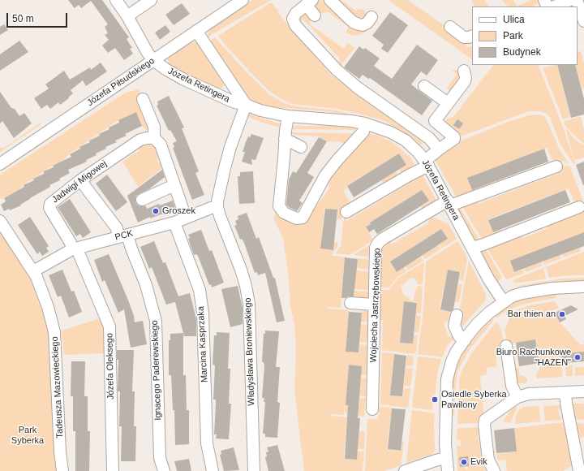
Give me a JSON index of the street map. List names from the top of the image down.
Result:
{
  "streets": {
    "street": [
      "Józefa Piłsudskiego",
      "Józefa Retingera",
      "Jadwigi Migowej",
      "PCK",
      "Wojciecha Jastrzębowskiego",
      "Marcina Kasprzaka",
      "Władysława Broniewskiego",
      "Józefa Oleksego",
      "Ignacego Paderewskiego",
      "Tadeusza Mazowieckiego"
    ]
  },
  "crossings": [
    ["Józefa Piłsudskiego", "Józefa Retingera"],
    ["Józefa Retingera", "Wojciecha Jastrzębowskiego"],
    ["Józefa Retingera", "Władysława Broniewskiego"],
    ["Jadwigi Migowej", "PCK"],
    ["Jadwigi Migowej", "Józefa Oleksego"],
    ["Jadwigi Migowej", "Ignacego Paderewskiego"],
    ["PCK", "Marcina Kasprzaka"],
    ["PCK", "Władysława Broniewskiego"],
    ["PCK", "Józefa Oleksego"],
    ["PCK", "Ignacego Paderewskiego"],
    ["PCK", "Tadeusza Mazowieckiego"]
  ],
  "parks": ["Park Syberka"],
  "places": [
    "Groszek",
    "Bar thien an",
    "Biuro Rachunkowe \"HAZEN\"",
    "Osiedle Syberka Pawilony",
    "Evik"
  ],
  "legend": ["Ulica", "Park", "Budynek"],
  "scale_bar": "50 m"
}
